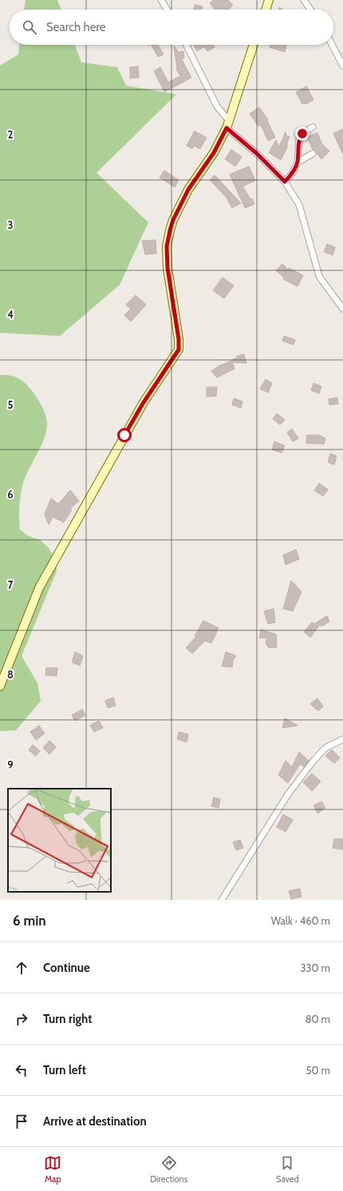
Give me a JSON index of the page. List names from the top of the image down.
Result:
{
  "page": {
    "search": "Search here",
    "heading": ["6 min", "Walk · 460 m"],
    "list": [
      ["Continue", "330 m"],
      ["Turn right", "80 m"],
      ["Turn left", "50 m"],
      "Arrive at destination"
    ],
    "nav": ["Map", "Directions", "Saved"]
  },
  "grid": {
    "rows": [
      "2",
      "3",
      "4",
      "5",
      "6",
      "7",
      "8",
      "9"
    ]
  }
}
